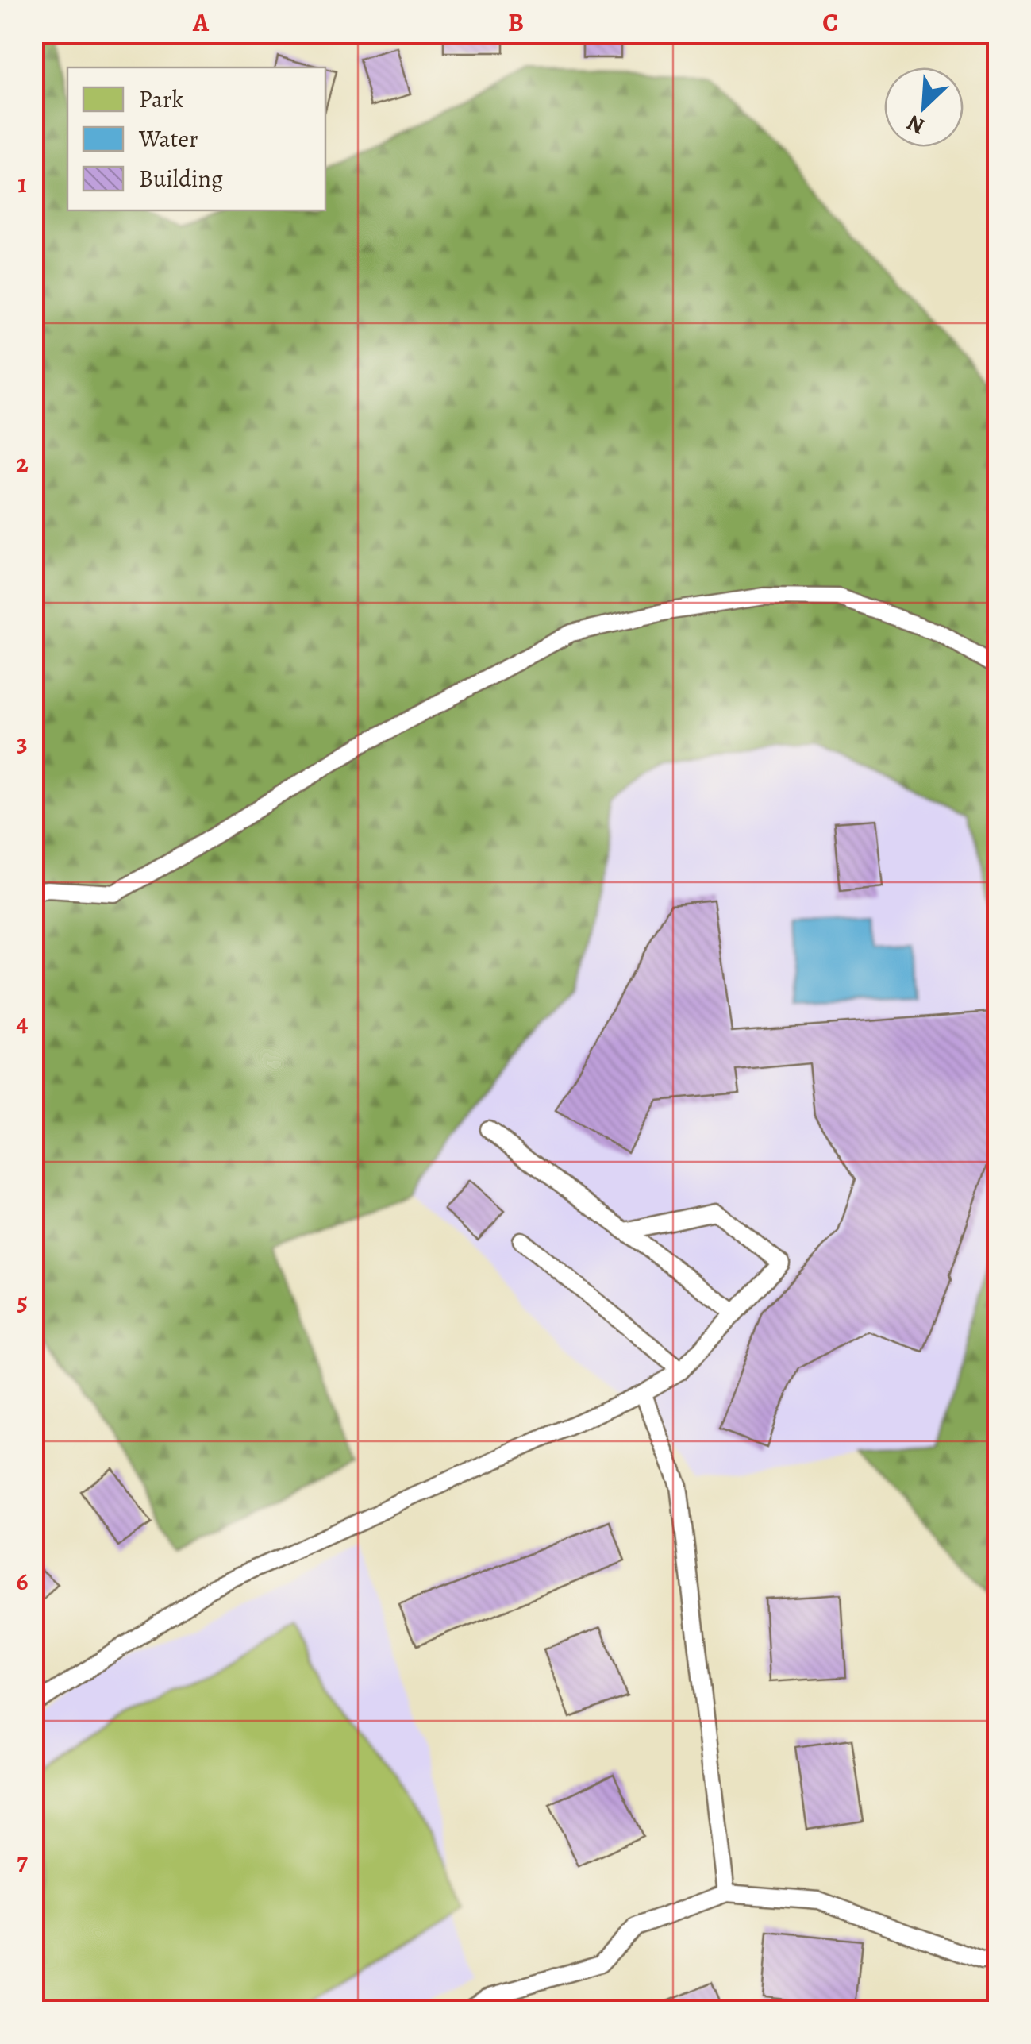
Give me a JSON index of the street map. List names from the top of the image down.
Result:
{
  "legend": ["Park", "Water", "Building"],
  "north": "bottom left",
  "grid": {
    "columns": ["A", "B", "C"],
    "rows": [
      "1",
      "2",
      "3",
      "4",
      "5",
      "6",
      "7"
    ]
  }
}
